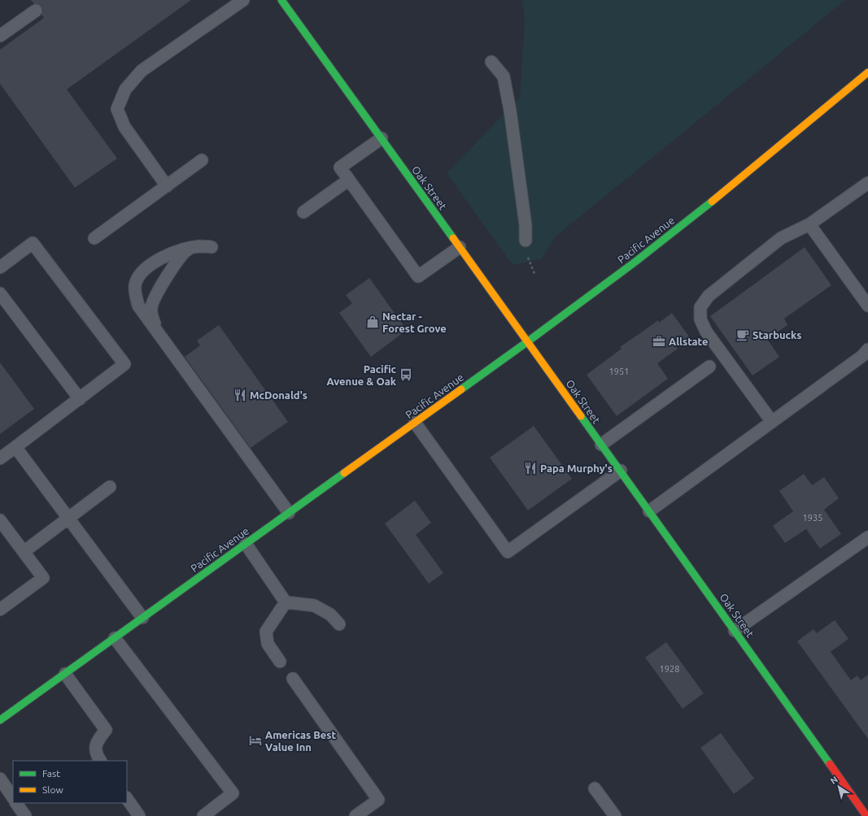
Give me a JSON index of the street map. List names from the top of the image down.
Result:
{
  "streets": {
    "main road": ["Oak Street", "Pacific Avenue"]
  },
  "crossings": [
    ["Oak Street", "Pacific Avenue"]
  ],
  "places": {
    "shop": ["Nectar - Forest Grove"],
    "cafe": ["Starbucks"],
    "office": ["Allstate"],
    "bus stop": ["Pacific Avenue & Oak"],
    "restaurant": ["McDonald's", "Papa Murphy's"],
    "hotel": ["Americas Best Value Inn"]
  },
  "house_numbers": ["1951", "1935", "1928"],
  "legend": ["Fast", "Slow"],
  "north": "top left"
}
